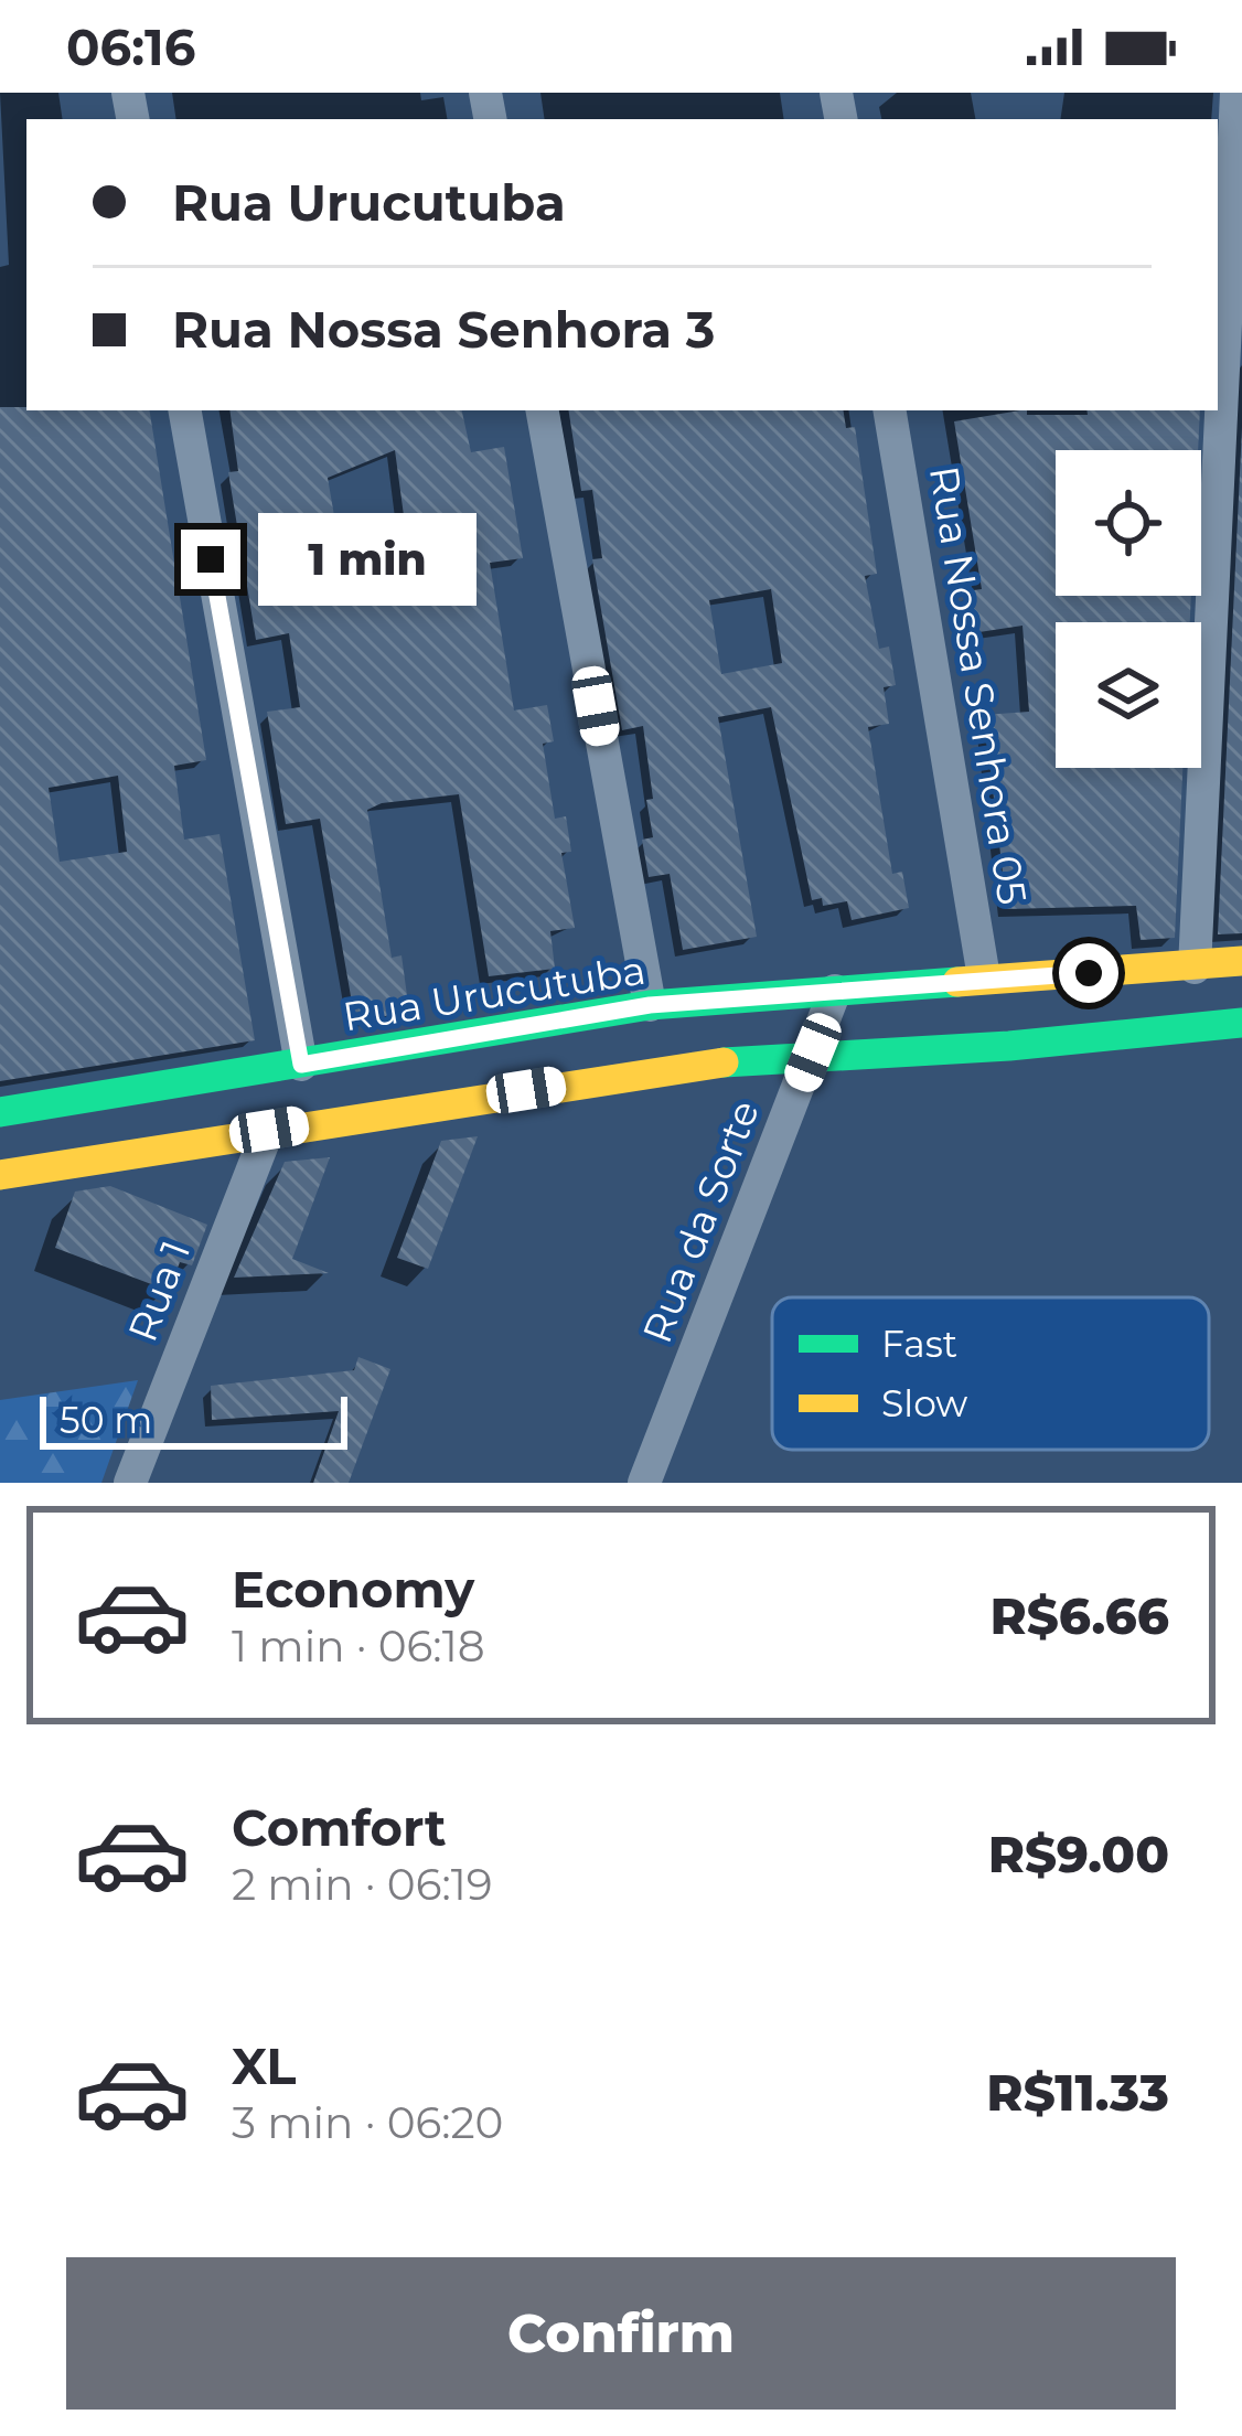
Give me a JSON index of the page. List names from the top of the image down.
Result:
{
  "streets": {
    "street": [
      "Rua Nossa Senhora 05",
      "Rua Urucutuba",
      "Rua da Sorte",
      "Rua 1"
    ]
  },
  "crossings": [
    ["Rua Nossa Senhora 05", "Rua Urucutuba"],
    ["Rua Urucutuba", "Rua da Sorte"]
  ],
  "legend": ["Fast", "Slow"],
  "scale_bar": "50 m",
  "page": {
    "status": "06:16",
    "banner": ["Rua Urucutuba", "Rua Nossa Senhora 3"],
    "bubble": "1 min",
    "scale": "50 m",
    "list": [
      {
        "name": "Economy",
        "note": "1 min · 06:18",
        "value": "R$6.66"
      },
      {
        "name": "Comfort",
        "note": "2 min · 06:19",
        "value": "R$9.00"
      },
      {
        "name": "XL",
        "note": "3 min · 06:20",
        "value": "R$11.33"
      }
    ],
    "buttons": "Confirm"
  }
}
